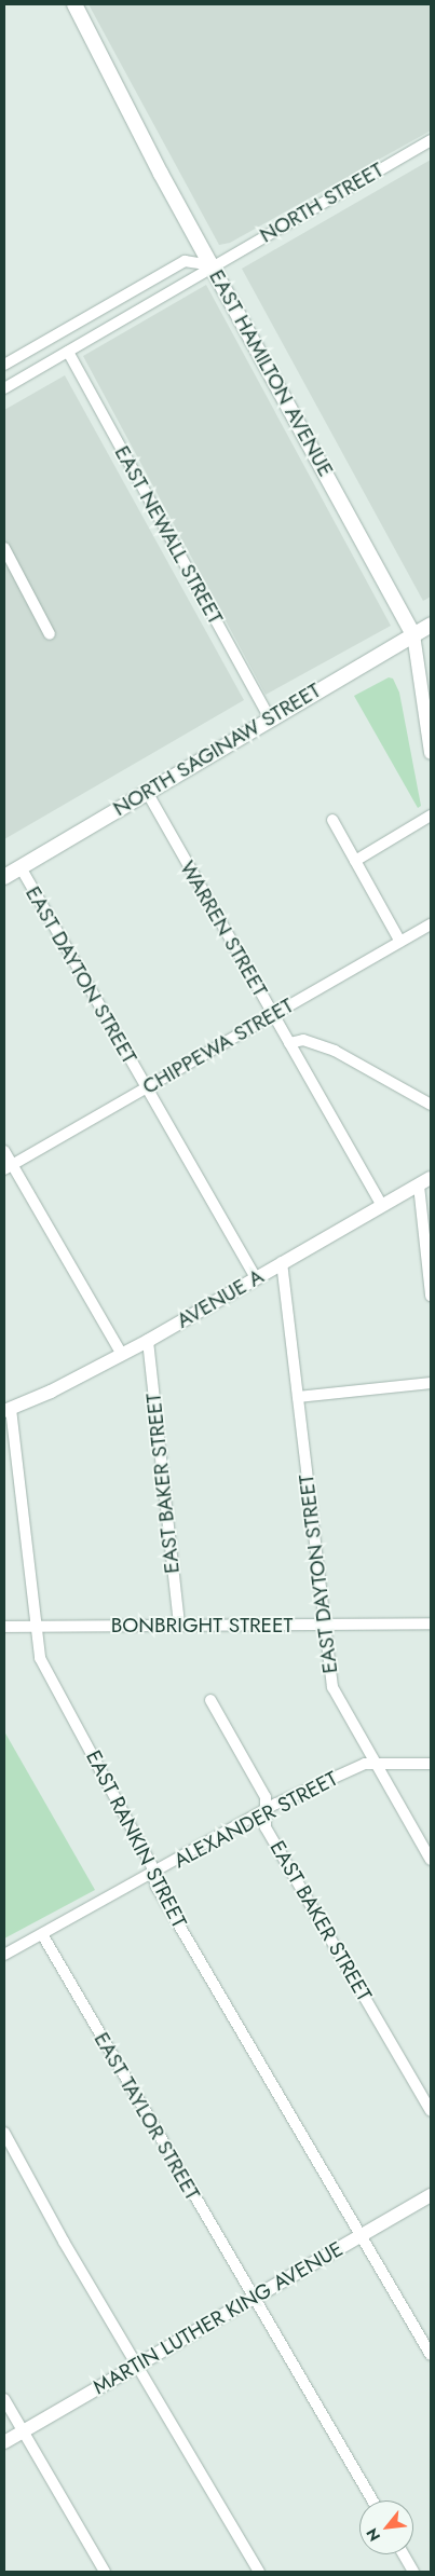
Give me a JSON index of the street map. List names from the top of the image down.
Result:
{
  "streets": {
    "main road": ["EAST HAMILTON AVENUE", "NORTH SAGINAW STREET"],
    "street": [
      "NORTH STREET",
      "EAST NEWALL STREET",
      "WARREN STREET",
      "EAST DAYTON STREET",
      "CHIPPEWA STREET",
      "AVENUE A",
      "EAST BAKER STREET",
      "BONBRIGHT STREET",
      "ALEXANDER STREET",
      "EAST RANKIN STREET",
      "EAST TAYLOR STREET",
      "MARTIN LUTHER KING AVENUE"
    ]
  },
  "crossings": [
    ["NORTH STREET", "EAST HAMILTON AVENUE"],
    ["NORTH STREET", "EAST NEWALL STREET"],
    ["EAST HAMILTON AVENUE", "NORTH SAGINAW STREET"],
    ["EAST NEWALL STREET", "NORTH SAGINAW STREET"],
    ["NORTH SAGINAW STREET", "WARREN STREET"],
    ["NORTH SAGINAW STREET", "EAST DAYTON STREET"],
    ["WARREN STREET", "CHIPPEWA STREET"],
    ["WARREN STREET", "AVENUE A"],
    ["EAST DAYTON STREET", "CHIPPEWA STREET"],
    ["EAST DAYTON STREET", "AVENUE A"],
    ["EAST DAYTON STREET", "BONBRIGHT STREET"],
    ["EAST DAYTON STREET", "ALEXANDER STREET"],
    ["AVENUE A", "EAST BAKER STREET"],
    ["AVENUE A", "EAST RANKIN STREET"],
    ["EAST BAKER STREET", "BONBRIGHT STREET"],
    ["EAST BAKER STREET", "ALEXANDER STREET"],
    ["BONBRIGHT STREET", "EAST RANKIN STREET"],
    ["ALEXANDER STREET", "EAST RANKIN STREET"],
    ["ALEXANDER STREET", "EAST TAYLOR STREET"],
    ["EAST RANKIN STREET", "MARTIN LUTHER KING AVENUE"],
    ["EAST TAYLOR STREET", "MARTIN LUTHER KING AVENUE"]
  ],
  "north": "bottom left"
}
